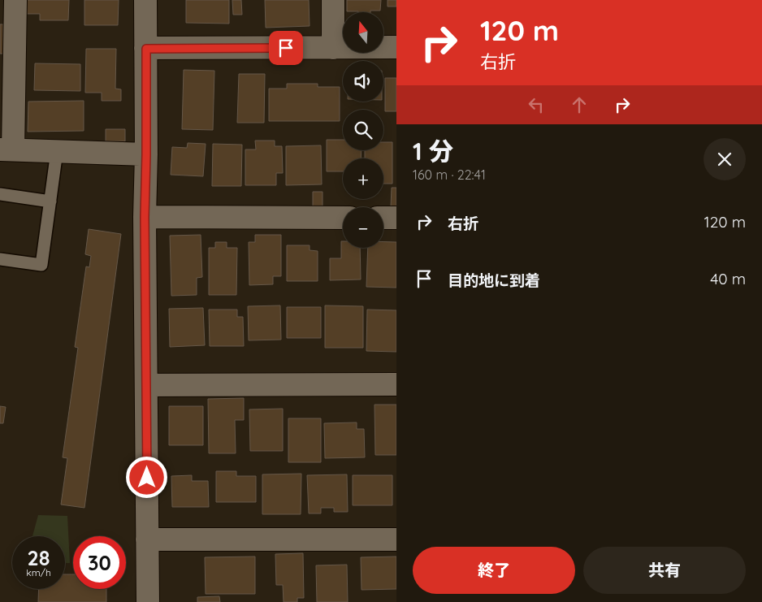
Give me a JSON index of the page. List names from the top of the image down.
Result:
{
  "north": "top",
  "page": {
    "turn": ["120 m", "右折"],
    "map_buttons": ["+", "−"],
    "heading": ["1 分", "160 m · 22:41"],
    "list": [
      {
        "name": "右折",
        "value": "120 m"
      },
      {
        "name": "目的地に到着",
        "value": "40 m"
      }
    ],
    "speed": "28 km/h",
    "limit": "30",
    "buttons": ["終了", "共有"]
  }
}
